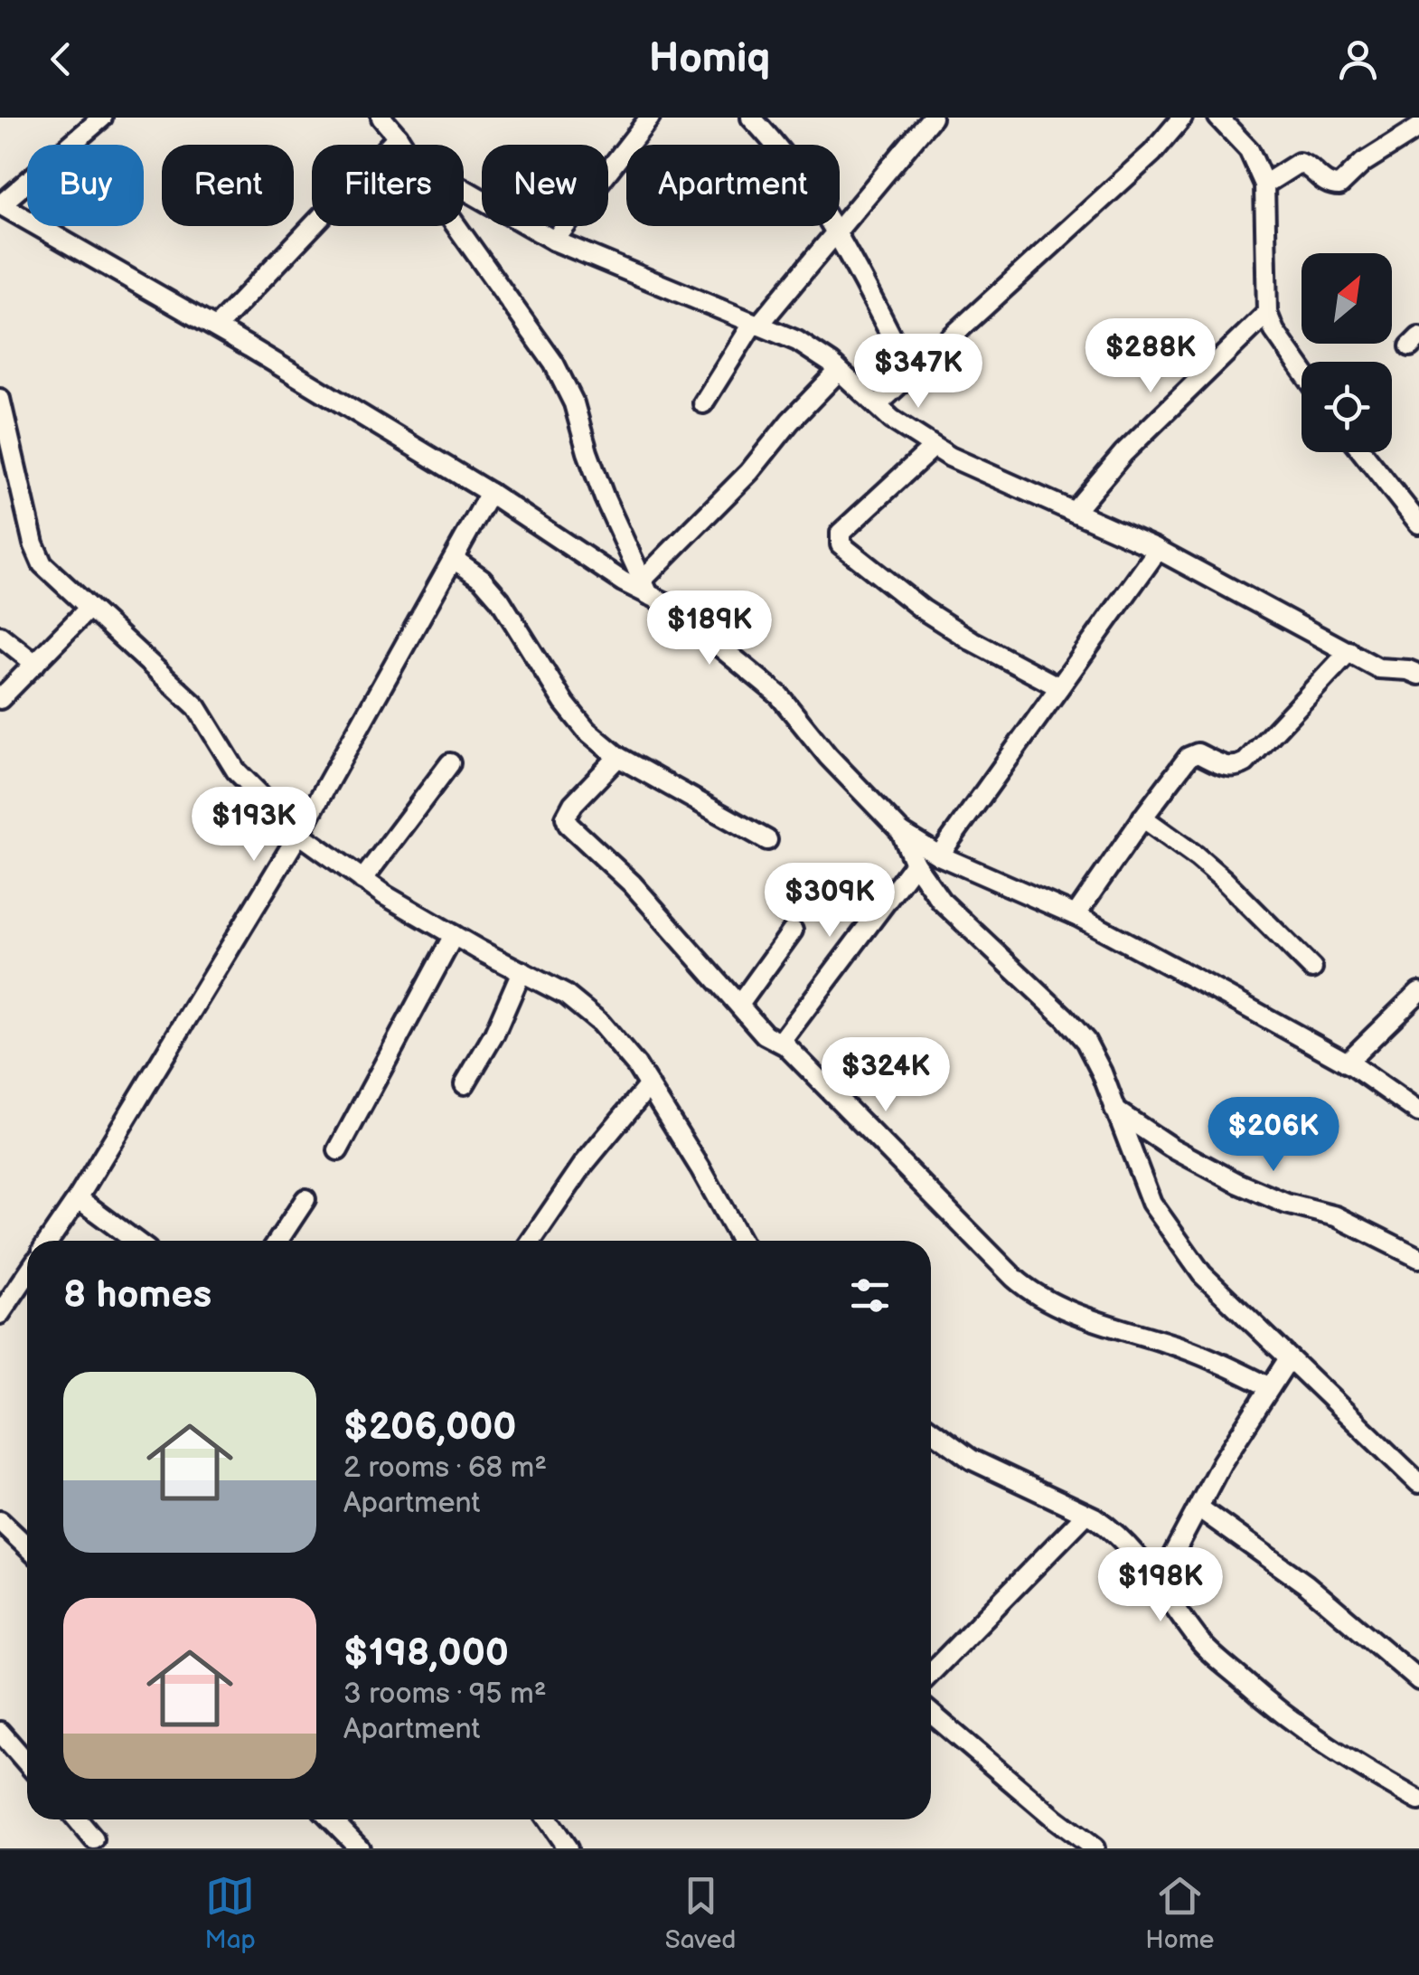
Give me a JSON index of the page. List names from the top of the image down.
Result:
{
  "north": "top right",
  "page": {
    "header": "Homiq",
    "chip": [
      "Buy",
      "Rent",
      "Filters",
      "New",
      "Apartment"
    ],
    "price": [
      "$288K",
      "$347K",
      "$189K",
      "$193K",
      "$309K",
      "$324K",
      "$206K",
      "$198K"
    ],
    "heading": "8 homes",
    "list": [
      {
        "name": "$206,000",
        "note": "2 rooms · 68 m² · Apartment"
      },
      {
        "name": "$198,000",
        "note": "3 rooms · 95 m² · Apartment"
      }
    ],
    "tabs": ["Map", "Saved", "Home"]
  }
}
